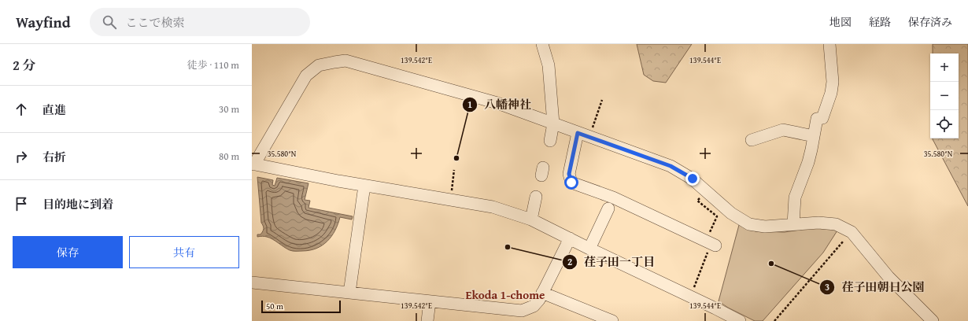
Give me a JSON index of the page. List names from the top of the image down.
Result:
{
  "districts": ["Ekoda 1-chome"],
  "places": ["八幡神社", "荏子田一丁目", "荏子田朝日公園"],
  "scale_bar": "50 m",
  "page": {
    "header": "Wayfind",
    "search": "ここで検索",
    "nav": ["地図", "経路", "保存済み"],
    "heading": ["2 分", "徒歩 · 110 m"],
    "map_buttons": ["+", "−"],
    "list": [
      ["直進", "30 m"],
      ["右折", "80 m"],
      "目的地に到着"
    ],
    "buttons": ["保存", "共有"],
    "scale": "50 m"
  },
  "coordinates": ["139.542°E", "139.544°E", "35.580°N"]
}
